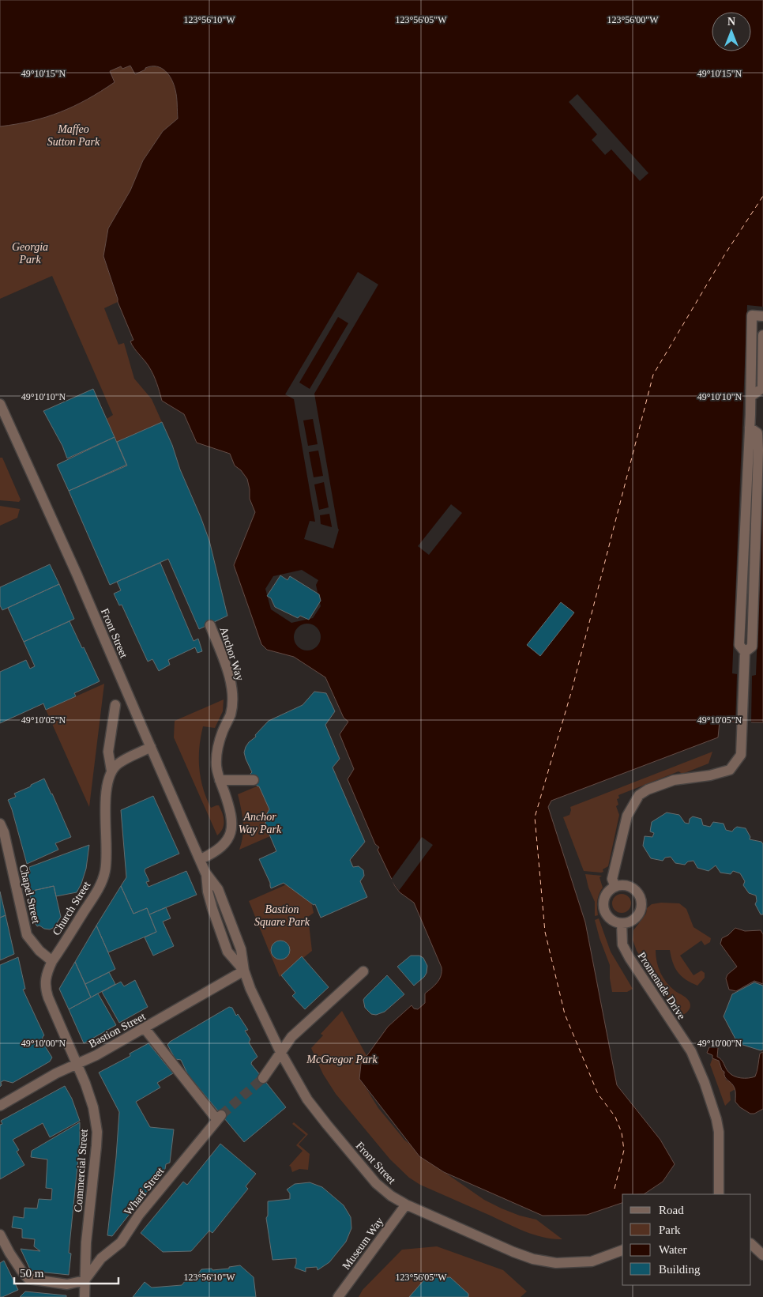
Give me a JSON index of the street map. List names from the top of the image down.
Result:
{
  "streets": {
    "street": [
      "Front Street",
      "Anchor Way",
      "Chapel Street",
      "Church Street",
      "Promenade Drive",
      "Bastion Street",
      "Commercial Street",
      "Wharf Street",
      "Museum Way"
    ]
  },
  "crossings": [
    ["Front Street", "Anchor Way"],
    ["Front Street", "Bastion Street"],
    ["Front Street", "Museum Way"],
    ["Chapel Street", "Church Street"],
    ["Church Street", "Commercial Street"],
    ["Bastion Street", "Commercial Street"],
    ["Bastion Street", "Wharf Street"],
    ["Commercial Street", "Wharf Street"]
  ],
  "parks": [
    "Maffeo Sutton Park",
    "Georgia Park",
    "Anchor Way Park",
    "Bastion Square Park",
    "McGregor Park"
  ],
  "legend": [
    "Road",
    "Park",
    "Water",
    "Building"
  ],
  "scale_bar": "50 m",
  "north": "top",
  "coordinates": [
    "123°56'10\"W",
    "123°56'05\"W",
    "123°56'00\"W",
    "49°10'15\"N",
    "49°10'10\"N",
    "49°10'05\"N",
    "49°10'00\"N"
  ]
}
